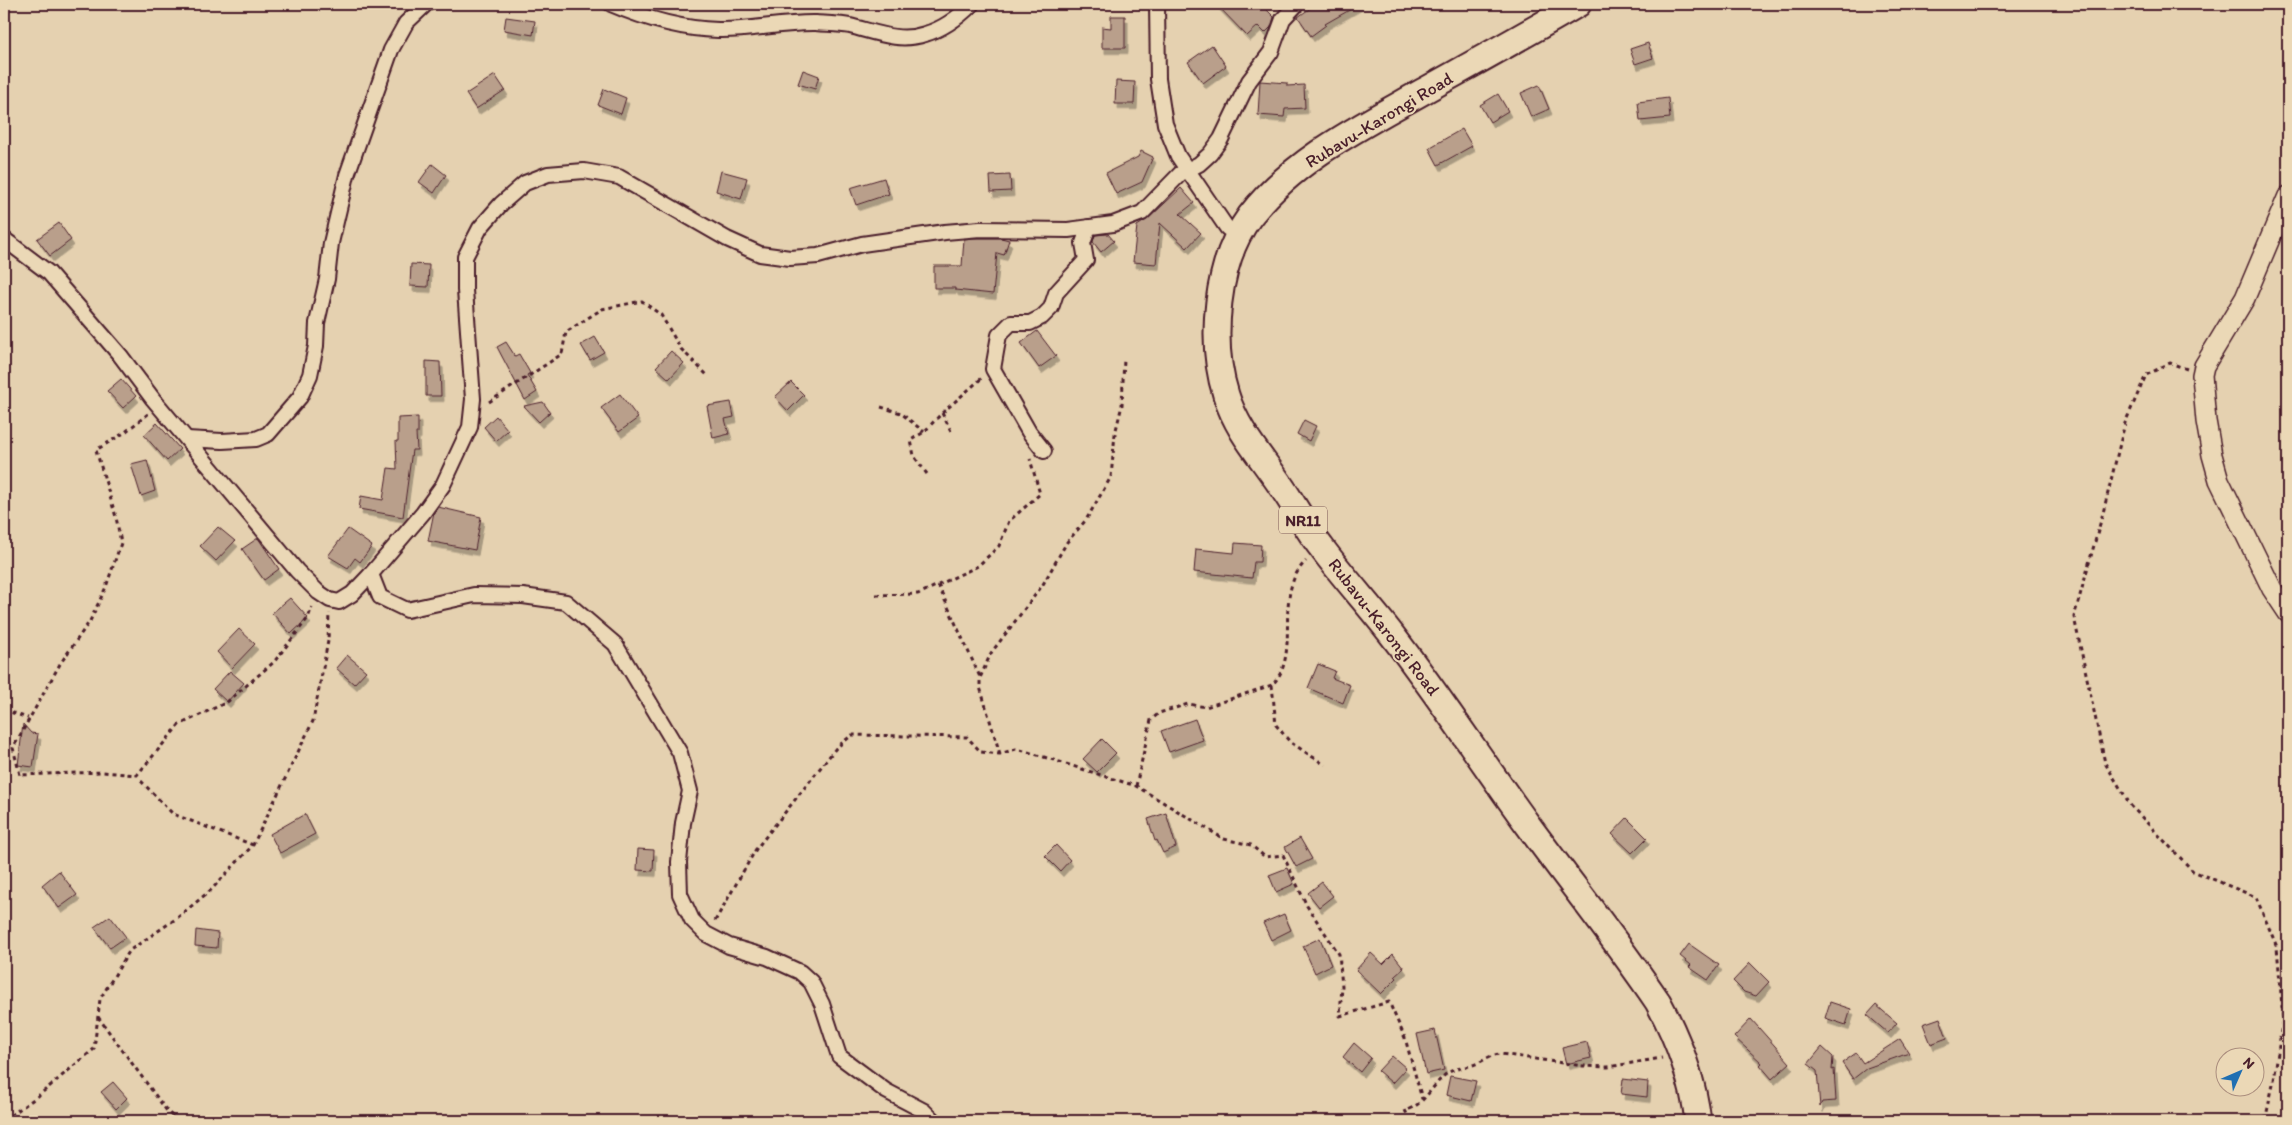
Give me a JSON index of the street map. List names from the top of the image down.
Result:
{
  "streets": {
    "highway": ["Rubavu-Karongi Road", "NR11"]
  },
  "north": "top right"
}
